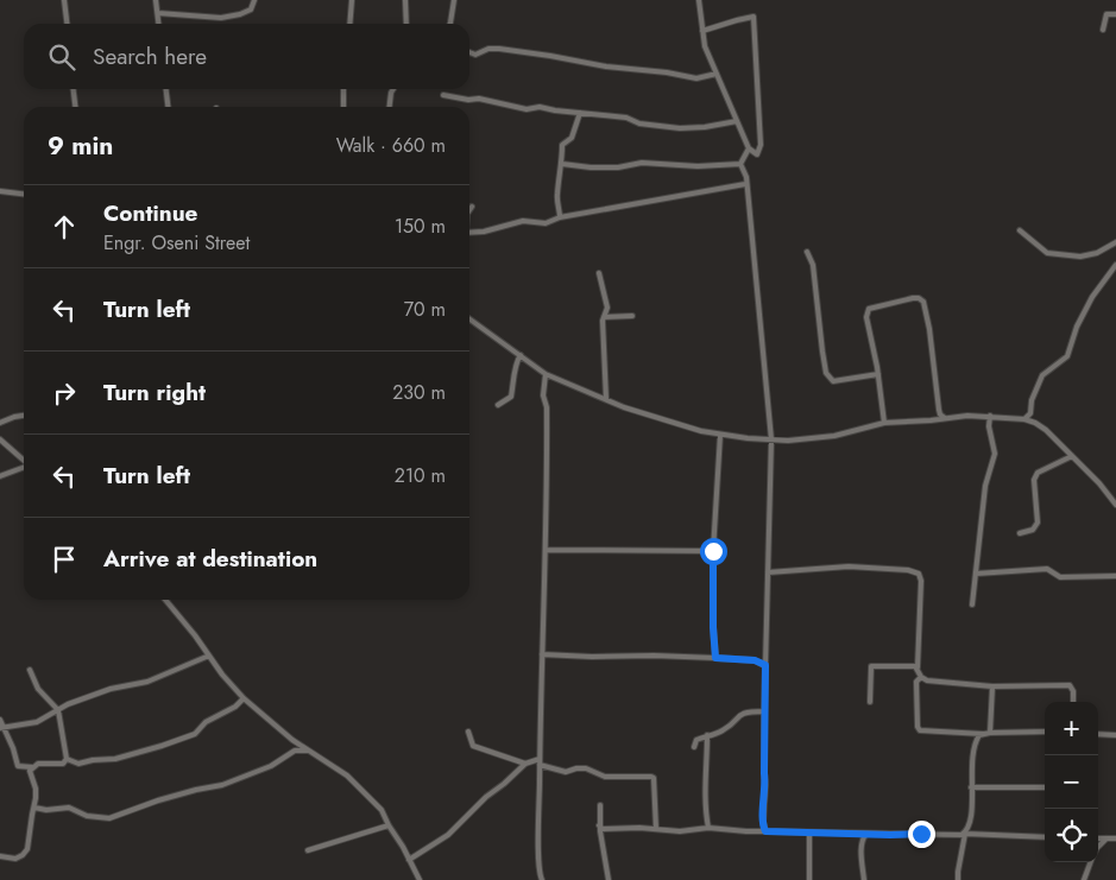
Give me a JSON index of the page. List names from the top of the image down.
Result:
{
  "page": {
    "search": "Search here",
    "heading": ["9 min", "Walk · 660 m"],
    "list": [
      ["Continue", "Engr. Oseni Street", "150 m"],
      ["Turn left", "70 m"],
      ["Turn right", "230 m"],
      ["Turn left", "210 m"],
      "Arrive at destination"
    ],
    "map_buttons": ["+", "−"]
  }
}
